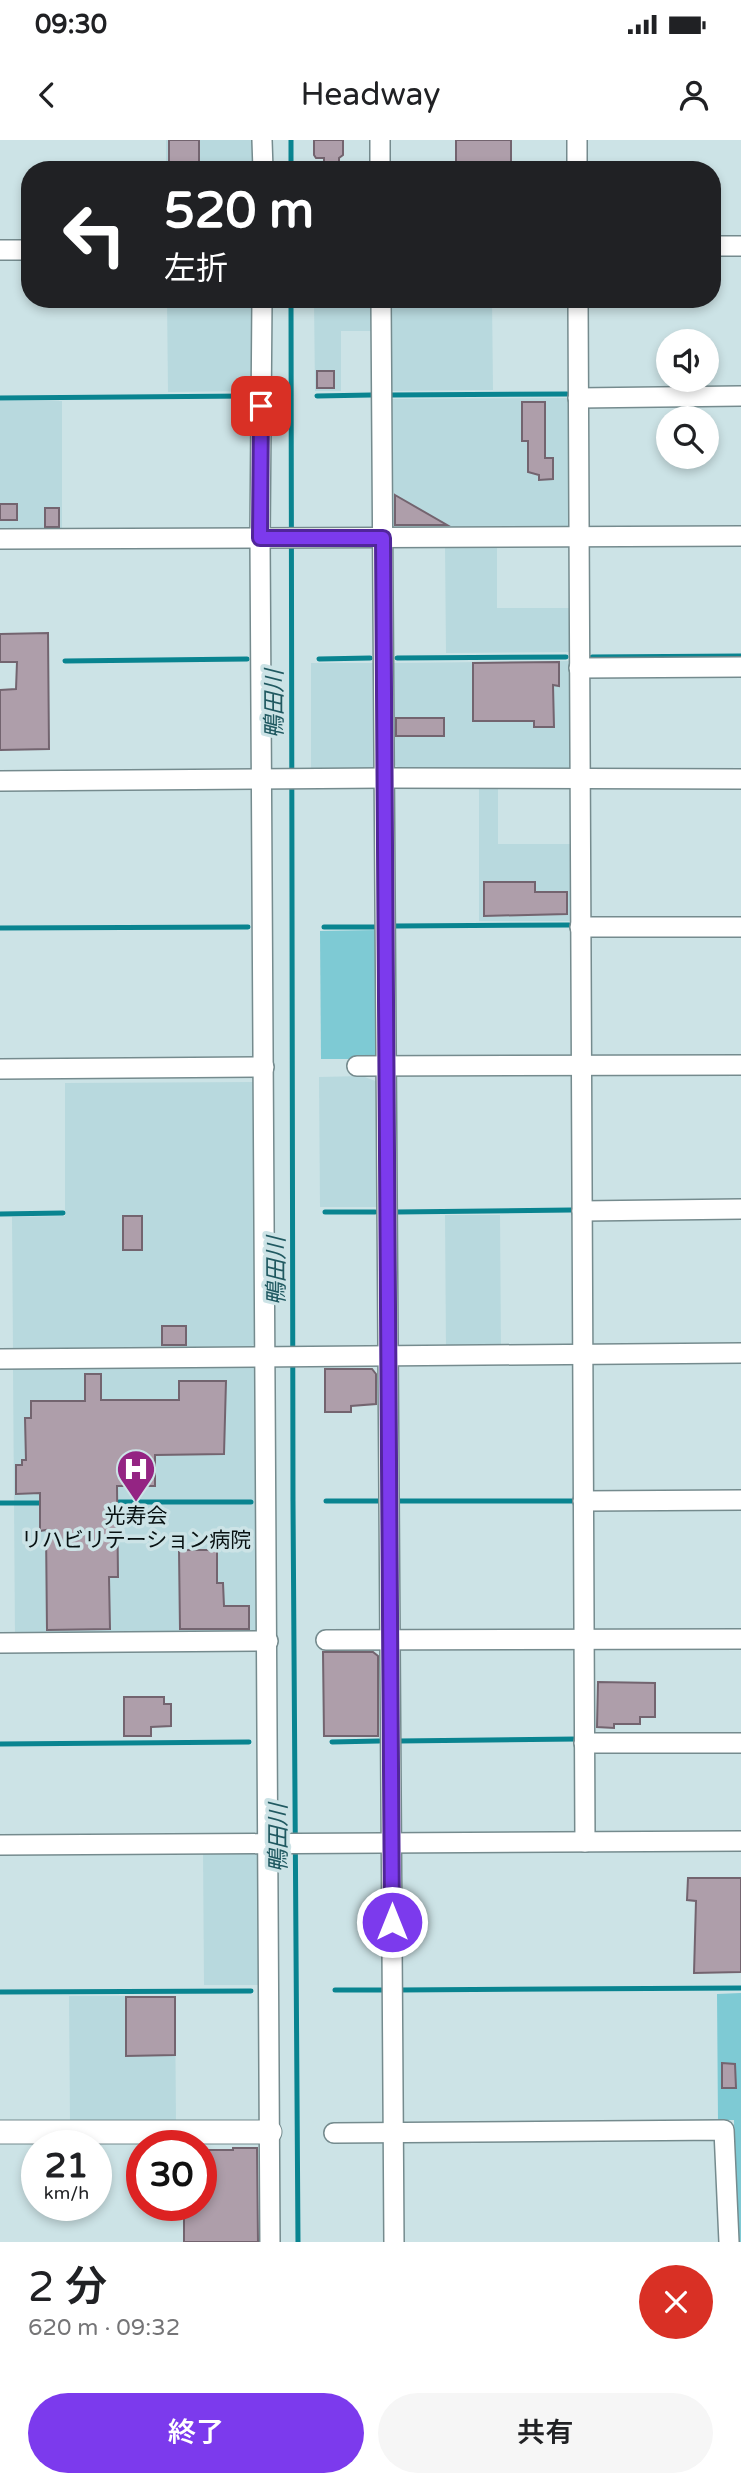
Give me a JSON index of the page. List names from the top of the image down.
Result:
{
  "water": ["鴨田川"],
  "places": {
    "hospital": ["光寿会 リハビリテーション病院"]
  },
  "page": {
    "status": "09:30",
    "header": "Headway",
    "turn": ["520 m", "左折"],
    "speed": "21 km/h",
    "limit": "30",
    "heading": ["2 分", "620 m · 09:32"],
    "buttons": ["終了", "共有"]
  }
}
